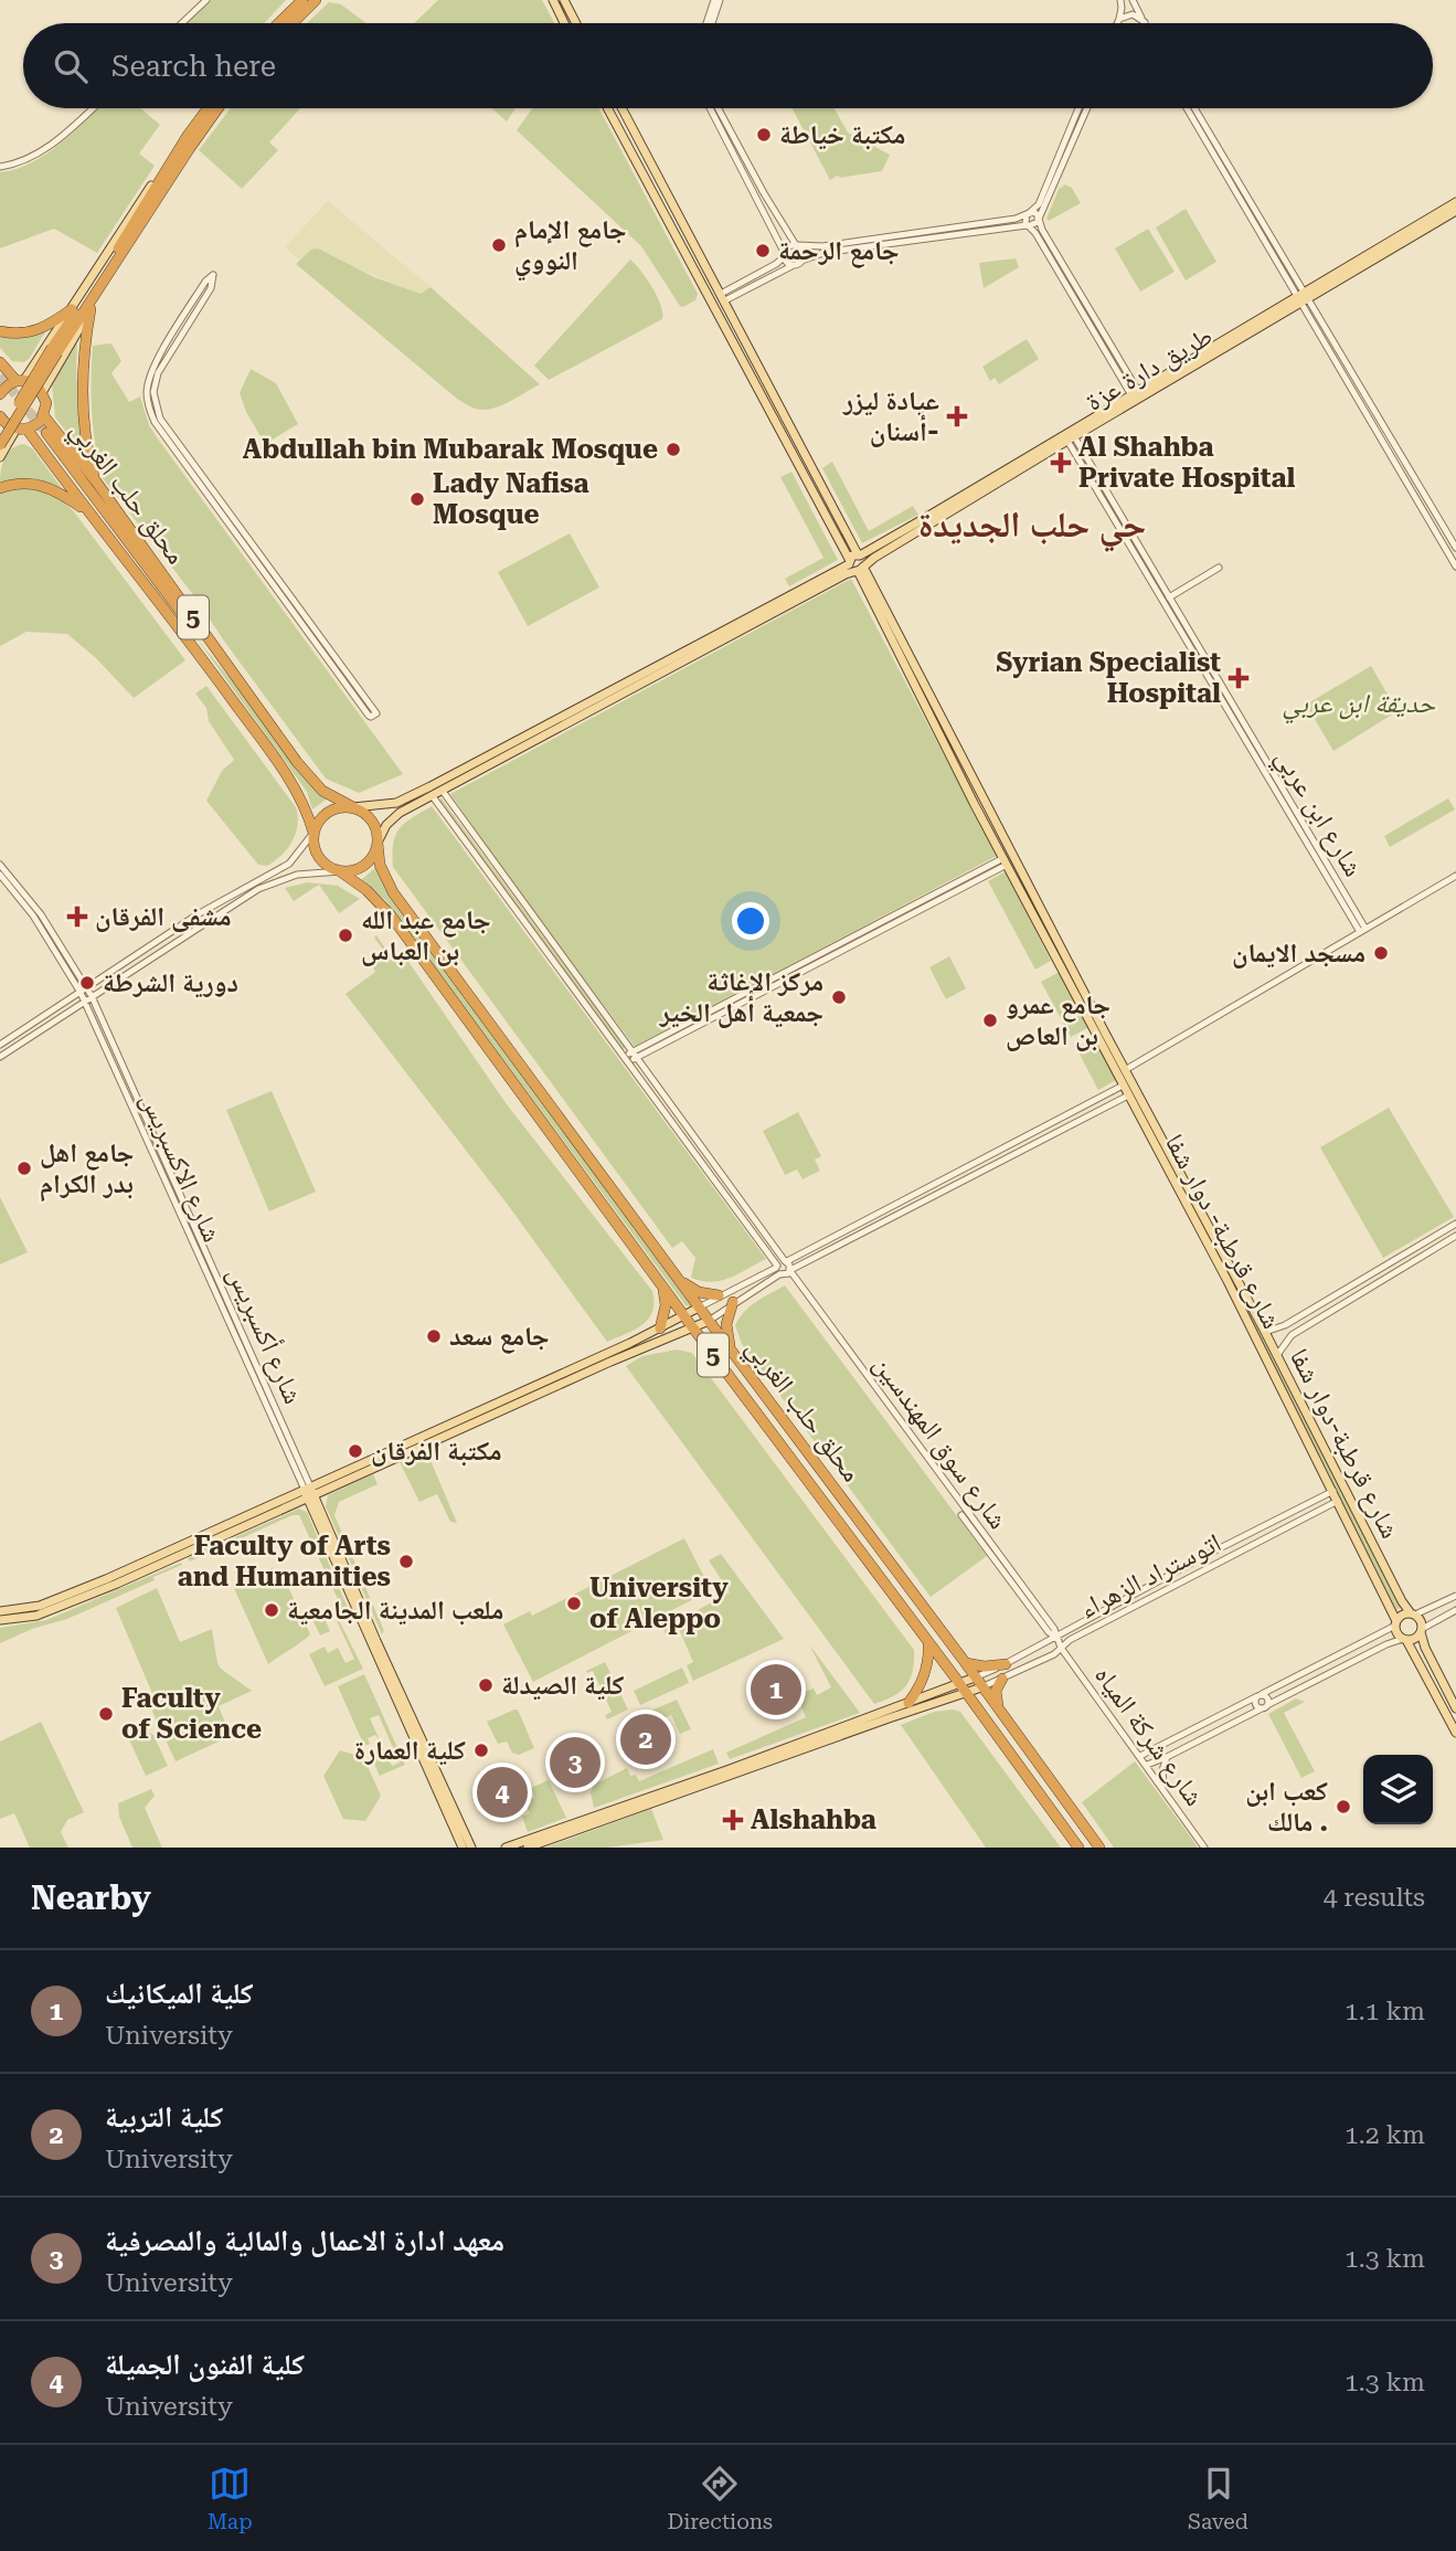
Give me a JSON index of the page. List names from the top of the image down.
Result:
{
  "streets": {
    "highway": ["محلق حلب الغربي", "5"],
    "main road": ["طريق دارة عزة", "شارع قرطبة- دوار شفا", "شارع قرطبة-دوار شفا"],
    "street": [
      "شارع ابن عربي",
      "شارع الاكسبريس",
      "شارع أكسبريس",
      "شارع سوق المهندسين",
      "اتوستراد الزهراء",
      "شارع شركة المياه"
    ]
  },
  "crossings": [
    ["طريق دارة عزة", "شارع ابن عربي"],
    ["محلق حلب الغربي", "اتوستراد الزهراء"],
    ["شارع الاكسبريس", "شارع أكسبريس"],
    ["شارع قرطبة- دوار شفا", "شارع قرطبة-دوار شفا"],
    ["شارع قرطبة- دوار شفا", "اتوستراد الزهراء"],
    ["شارع سوق المهندسين", "اتوستراد الزهراء"],
    ["شارع سوق المهندسين", "شارع شركة المياه"],
    ["اتوستراد الزهراء", "شارع شركة المياه"]
  ],
  "districts": ["حي حلب الجديدة"],
  "parks": ["حديقة ابن عربي"],
  "places": {
    "other": [
      "مكتبة خياطة",
      "جامع الإمام النووي",
      "جامع الرحمة",
      "Abdullah bin Mubarak Mosque",
      "Lady Nafisa Mosque",
      "جامع عبد الله بن العباس",
      "مسجد الايمان",
      "دورية الشرطة",
      "مركز الإغاثة جمعية أهل الخير",
      "جامع عمرو بن العاص",
      "جامع اهل بدر الكرام",
      "جامع سعد",
      "مكتبة الفرقان",
      "Faculty of Arts and Humanities",
      "University of Aleppo",
      "ملعب المدينة الجامعية",
      "كلية الصيدلة",
      "Faculty of Science",
      "كلية العمارة",
      "كعب ابن مالك ."
    ],
    "health": [
      "عيادة ليزر أسنان-",
      "Al Shahba Private Hospital",
      "Syrian Specialist Hospital",
      "مشفى الفرقان",
      "Alshahba"
    ]
  },
  "page": {
    "search": "Search here",
    "pins": [
      "1",
      "2",
      "3",
      "4"
    ],
    "heading": ["Nearby", "4 results"],
    "list": [
      {
        "mark": "1",
        "name": "كلية الميكانيك",
        "note": "University",
        "value": "1.1 km"
      },
      {
        "mark": "2",
        "name": "كلية التربية",
        "note": "University",
        "value": "1.2 km"
      },
      {
        "mark": "3",
        "name": "معهد ادارة الاعمال والمالية والمصرفية",
        "note": "University",
        "value": "1.3 km"
      },
      {
        "mark": "4",
        "name": "كلية الفنون الجميلة",
        "note": "University",
        "value": "1.3 km"
      }
    ],
    "nav": ["Map", "Directions", "Saved"]
  }
}
